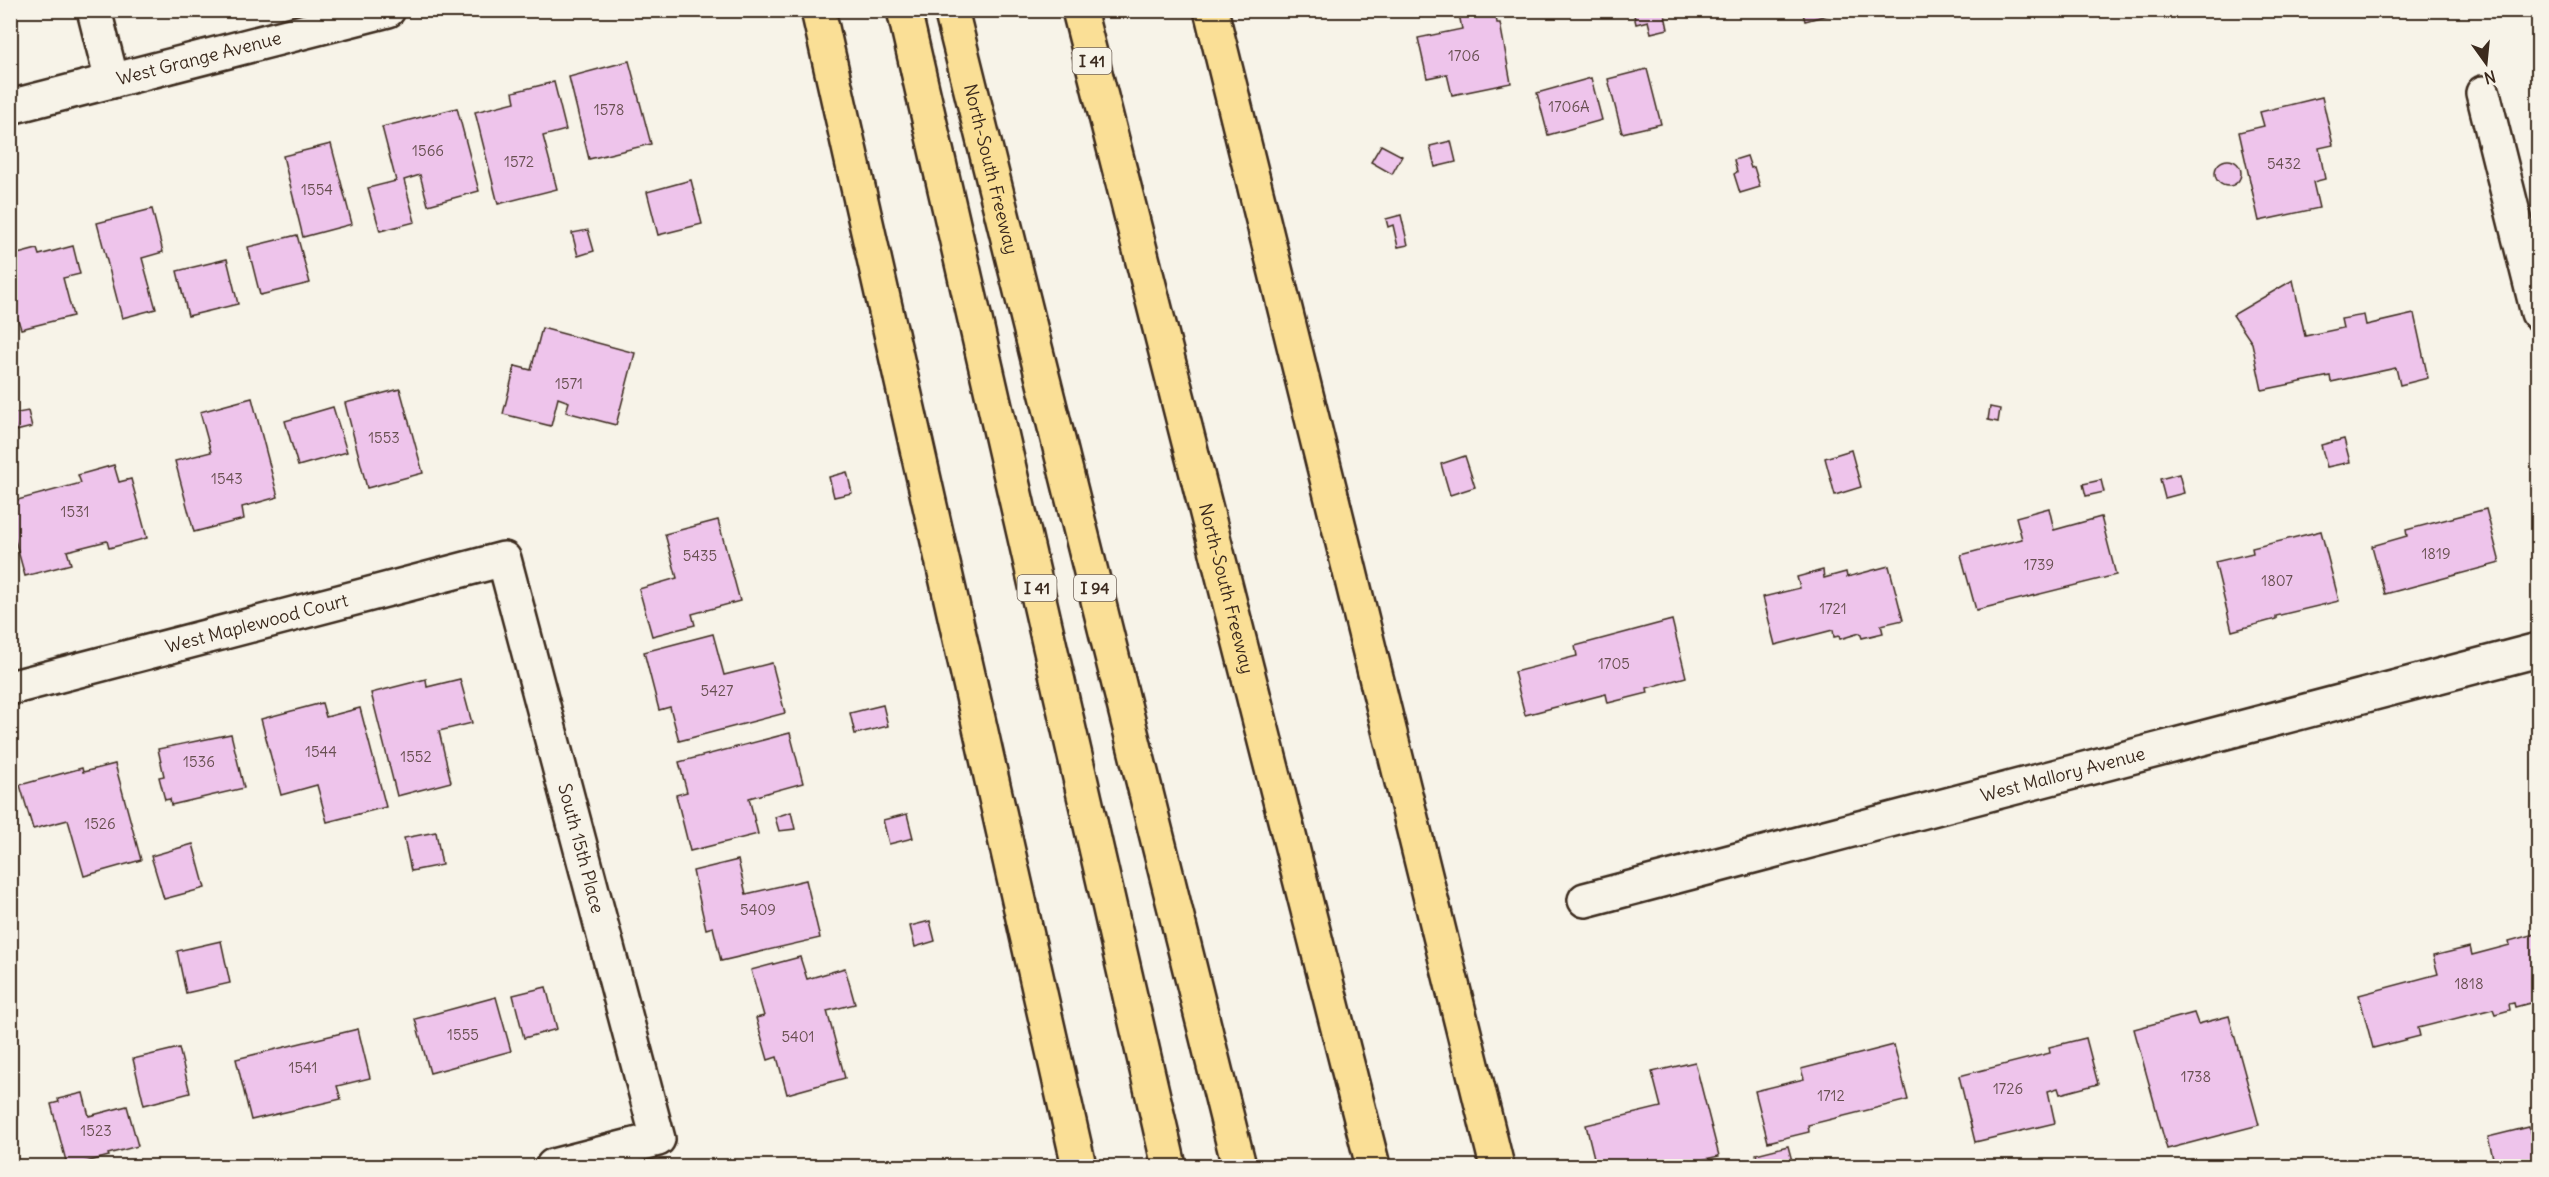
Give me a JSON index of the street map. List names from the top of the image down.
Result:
{
  "streets": {
    "highway": ["I 41", "North-South Freeway", "I 94"],
    "street": [
      "West Grange Avenue",
      "West Maplewood Court",
      "West Mallory Avenue",
      "South 15th Place"
    ]
  },
  "crossings": [
    ["West Maplewood Court", "South 15th Place"]
  ],
  "house_numbers": [
    "1706",
    "1706A",
    "1578",
    "1566",
    "1572",
    "5432",
    "1554",
    "1571",
    "1553",
    "1543",
    "1531",
    "1819",
    "5435",
    "1739",
    "1807",
    "1721",
    "1705",
    "5427",
    "1544",
    "1552",
    "1536",
    "1526",
    "5409",
    "1818",
    "1555",
    "5401",
    "1541",
    "1738",
    "1726",
    "1712",
    "1523"
  ],
  "north": "bottom"
}
